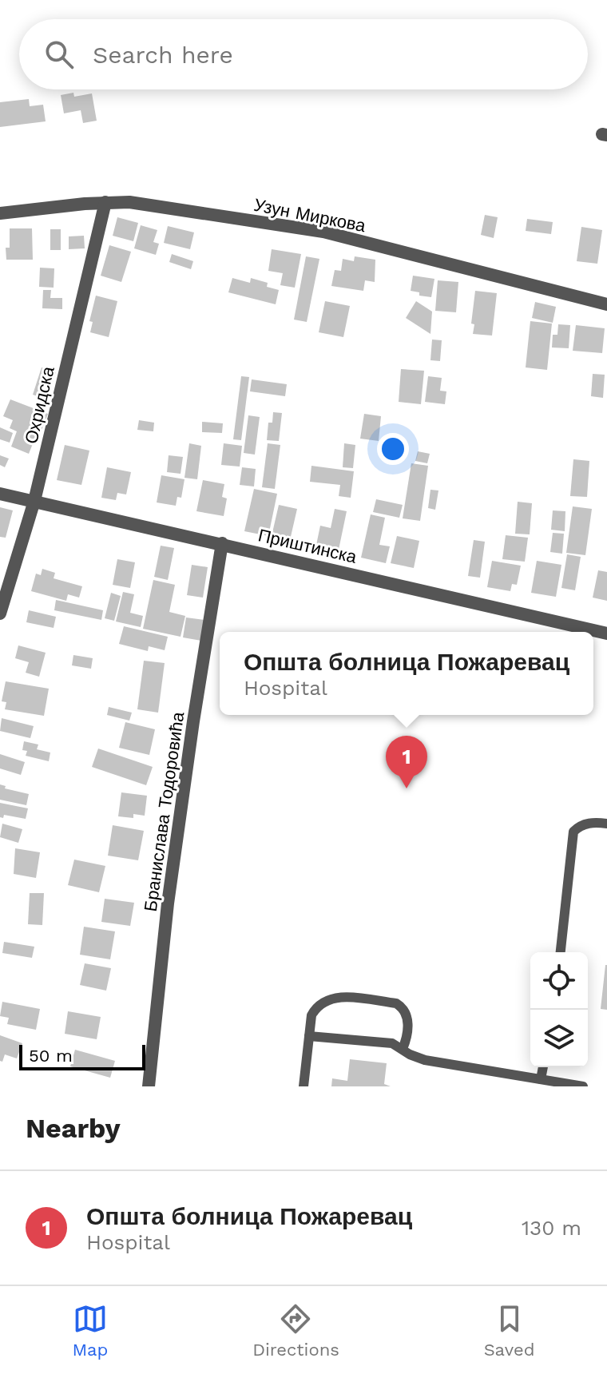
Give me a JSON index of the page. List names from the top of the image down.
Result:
{
  "streets": {
    "street": [
      "Узун Миркова",
      "Охридска",
      "Приштинска",
      "Бранислава Тодоровића"
    ]
  },
  "crossings": [
    ["Узун Миркова", "Охридска"],
    ["Охридска", "Приштинска"],
    ["Приштинска", "Бранислава Тодоровића"]
  ],
  "scale_bar": "50 m",
  "page": {
    "search": "Search here",
    "popup": ["Општа болница Пожаревац", "Hospital"],
    "pins": "1",
    "scale": "50 m",
    "heading": "Nearby",
    "list": [
      {
        "mark": "1",
        "name": "Општа болница Пожаревац",
        "note": "Hospital",
        "value": "130 m"
      }
    ],
    "nav": ["Map", "Directions", "Saved"]
  }
}
